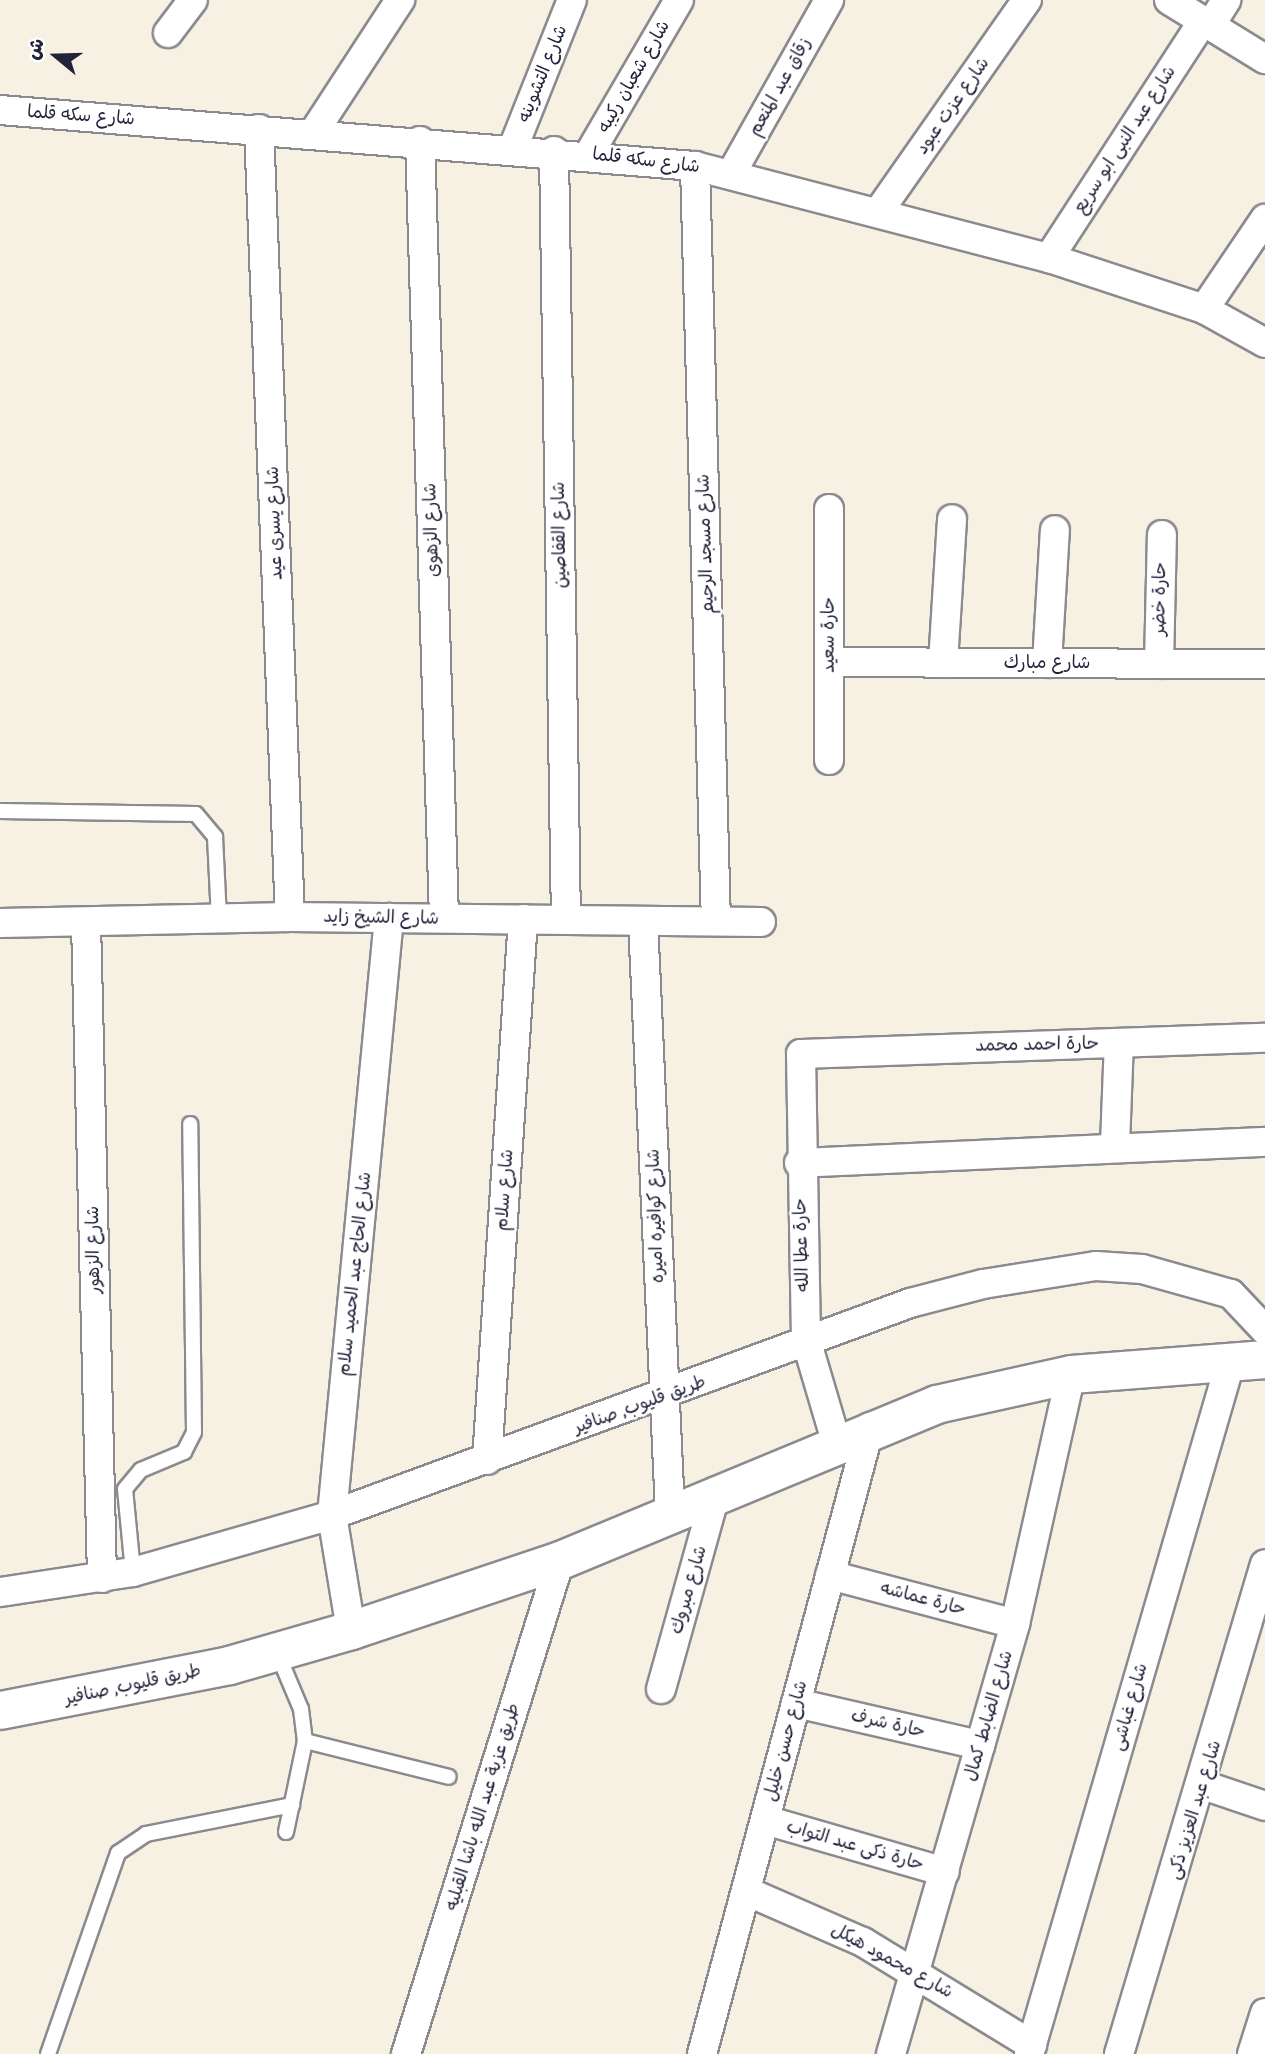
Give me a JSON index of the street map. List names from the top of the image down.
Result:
{
  "streets": {
    "street": [
      "شارع التشوينه",
      "شارع شعبان ركيبه",
      "زقاق عبد المنعم",
      "شارع عزت عبود",
      "شارع سكه قلما",
      "شارع عبد النبى ابو سريع",
      "شارع يسرى عيد",
      "شارع الزهوى",
      "شارع القفاصين",
      "شارع مسجد الرحيم",
      "حارة خضر",
      "حارة سعيد",
      "شارع مبارك",
      "شارع الشيخ زايد",
      "حارة احمد محمد",
      "شارع سلام",
      "شارع كوافيره اميره",
      "حارة عطا الله",
      "شارع الزهور",
      "شارع الحاج عبد الحميد سلام",
      "طريق قليوب, صنافير",
      "شارع مبروك",
      "حارة عماشه",
      "شارع غباشى",
      "شارع الضابط كمال",
      "حارة شرف",
      "شارع حسن خليل",
      "طريق عزبة عبد الله باشا القبليه",
      "شارع عبد العزيز ذكى",
      "حارة ذكى عبد التواب",
      "شارع محمود هيكل"
    ]
  },
  "crossings": [
    ["شارع التشوينه", "شارع سكه قلما"],
    ["شارع شعبان ركيبه", "شارع سكه قلما"],
    ["زقاق عبد المنعم", "شارع سكه قلما"],
    ["شارع عزت عبود", "شارع سكه قلما"],
    ["شارع سكه قلما", "شارع عبد النبى ابو سريع"],
    ["شارع سكه قلما", "شارع يسرى عيد"],
    ["شارع سكه قلما", "شارع الزهوى"],
    ["شارع سكه قلما", "شارع القفاصين"],
    ["شارع سكه قلما", "شارع مسجد الرحيم"],
    ["شارع يسرى عيد", "شارع الشيخ زايد"],
    ["شارع الزهوى", "شارع الشيخ زايد"],
    ["شارع القفاصين", "شارع الشيخ زايد"],
    ["شارع مسجد الرحيم", "شارع الشيخ زايد"],
    ["حارة خضر", "شارع مبارك"],
    ["حارة سعيد", "شارع مبارك"],
    ["شارع الشيخ زايد", "شارع سلام"],
    ["شارع الشيخ زايد", "شارع كوافيره اميره"],
    ["شارع الشيخ زايد", "شارع الزهور"],
    ["شارع الشيخ زايد", "شارع الحاج عبد الحميد سلام"],
    ["حارة احمد محمد", "حارة عطا الله"],
    ["شارع سلام", "طريق قليوب, صنافير"],
    ["شارع كوافيره اميره", "طريق قليوب, صنافير"],
    ["حارة عطا الله", "طريق قليوب, صنافير"],
    ["شارع الزهور", "طريق قليوب, صنافير"],
    ["شارع الحاج عبد الحميد سلام", "طريق قليوب, صنافير"],
    ["طريق قليوب, صنافير", "شارع مبروك"],
    ["طريق قليوب, صنافير", "شارع غباشى"],
    ["طريق قليوب, صنافير", "شارع الضابط كمال"],
    ["طريق قليوب, صنافير", "شارع حسن خليل"],
    ["طريق قليوب, صنافير", "طريق عزبة عبد الله باشا القبليه"],
    ["حارة عماشه", "شارع الضابط كمال"],
    ["حارة عماشه", "شارع حسن خليل"],
    ["شارع غباشى", "شارع محمود هيكل"],
    ["شارع الضابط كمال", "حارة شرف"],
    ["شارع الضابط كمال", "حارة ذكى عبد التواب"],
    ["شارع الضابط كمال", "شارع محمود هيكل"],
    ["حارة شرف", "شارع حسن خليل"],
    ["شارع حسن خليل", "حارة ذكى عبد التواب"],
    ["شارع حسن خليل", "شارع محمود هيكل"]
  ],
  "north": "left"
}
